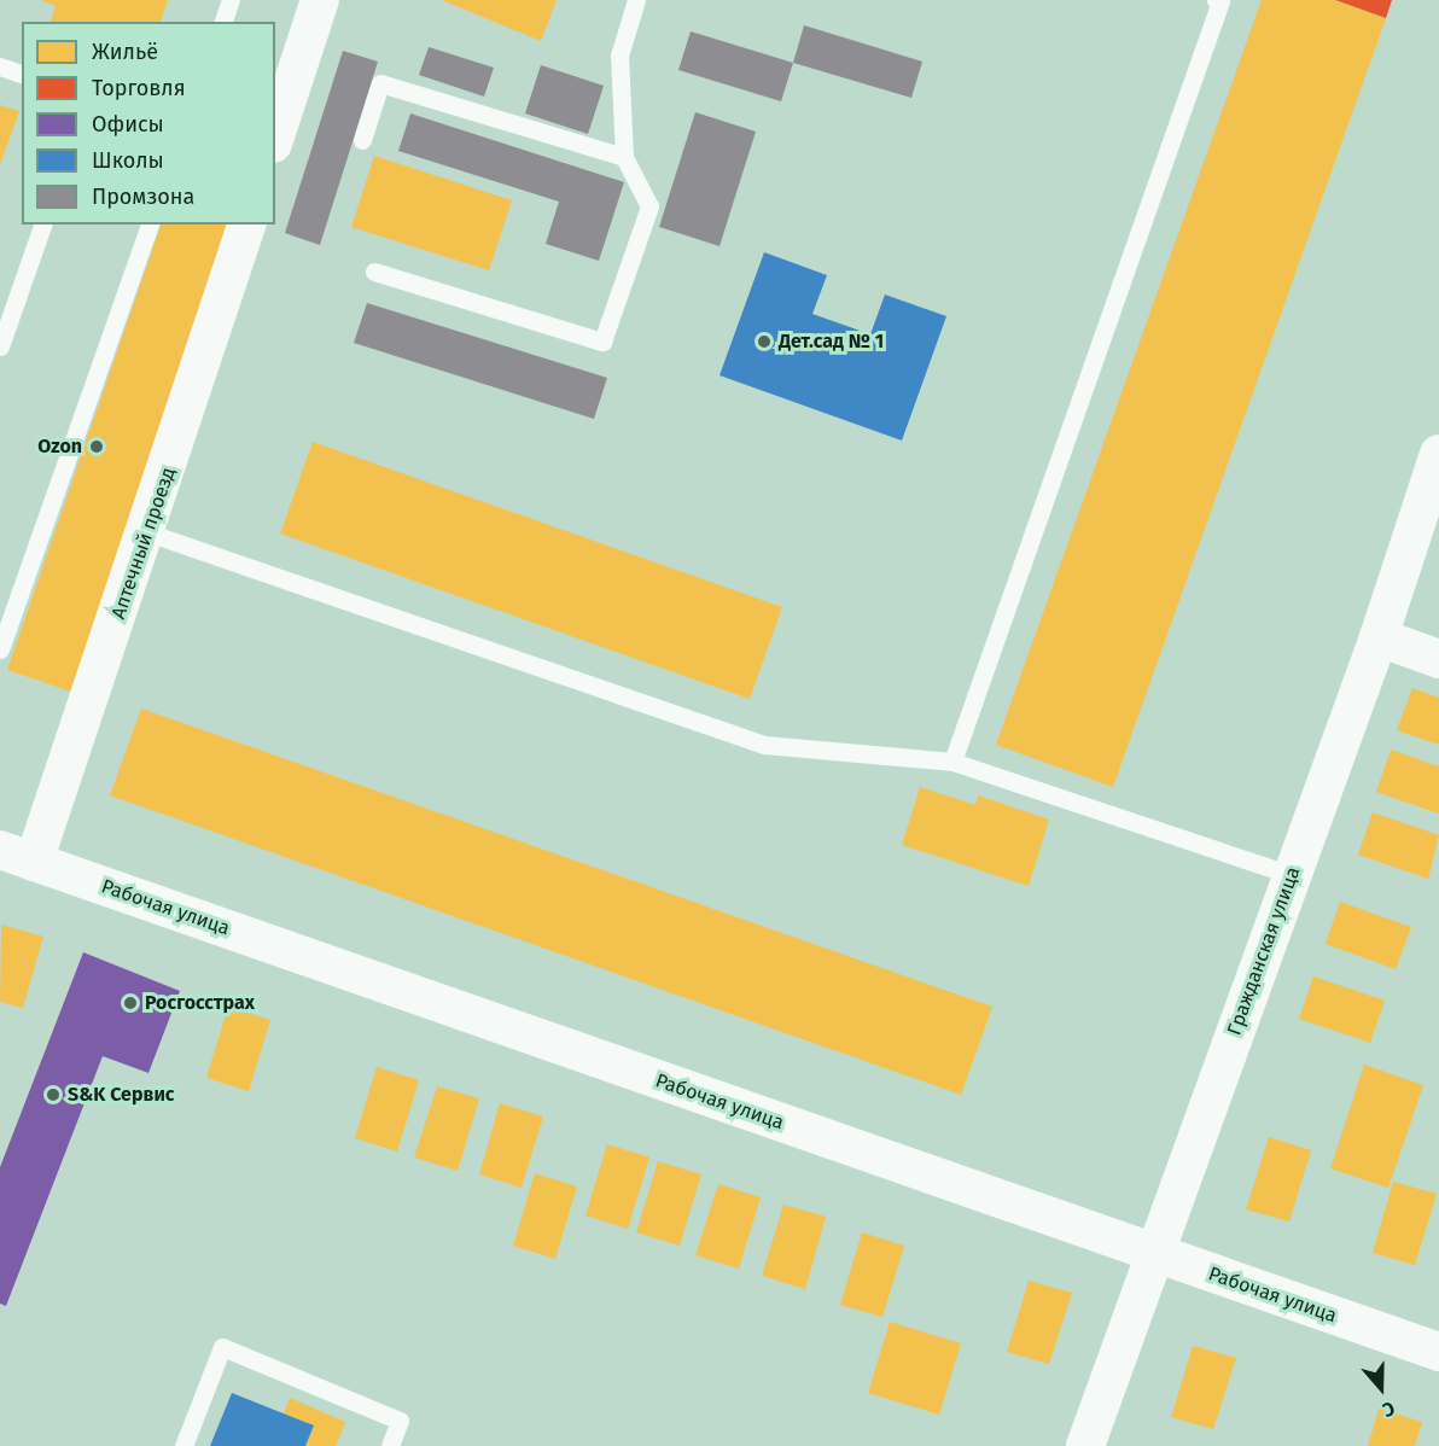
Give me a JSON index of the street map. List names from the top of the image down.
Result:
{
  "streets": {
    "street": ["Аптечный проезд", "Рабочая улица", "Гражданская улица"]
  },
  "crossings": [
    ["Аптечный проезд", "Рабочая улица"],
    ["Рабочая улица", "Гражданская улица"]
  ],
  "places": [
    "Дет.сад № 1",
    "Ozon",
    "Росгосстрах",
    "S&K Сервис"
  ],
  "legend": [
    "Жильё",
    "Торговля",
    "Офисы",
    "Школы",
    "Промзона"
  ],
  "north": "bottom"
}
